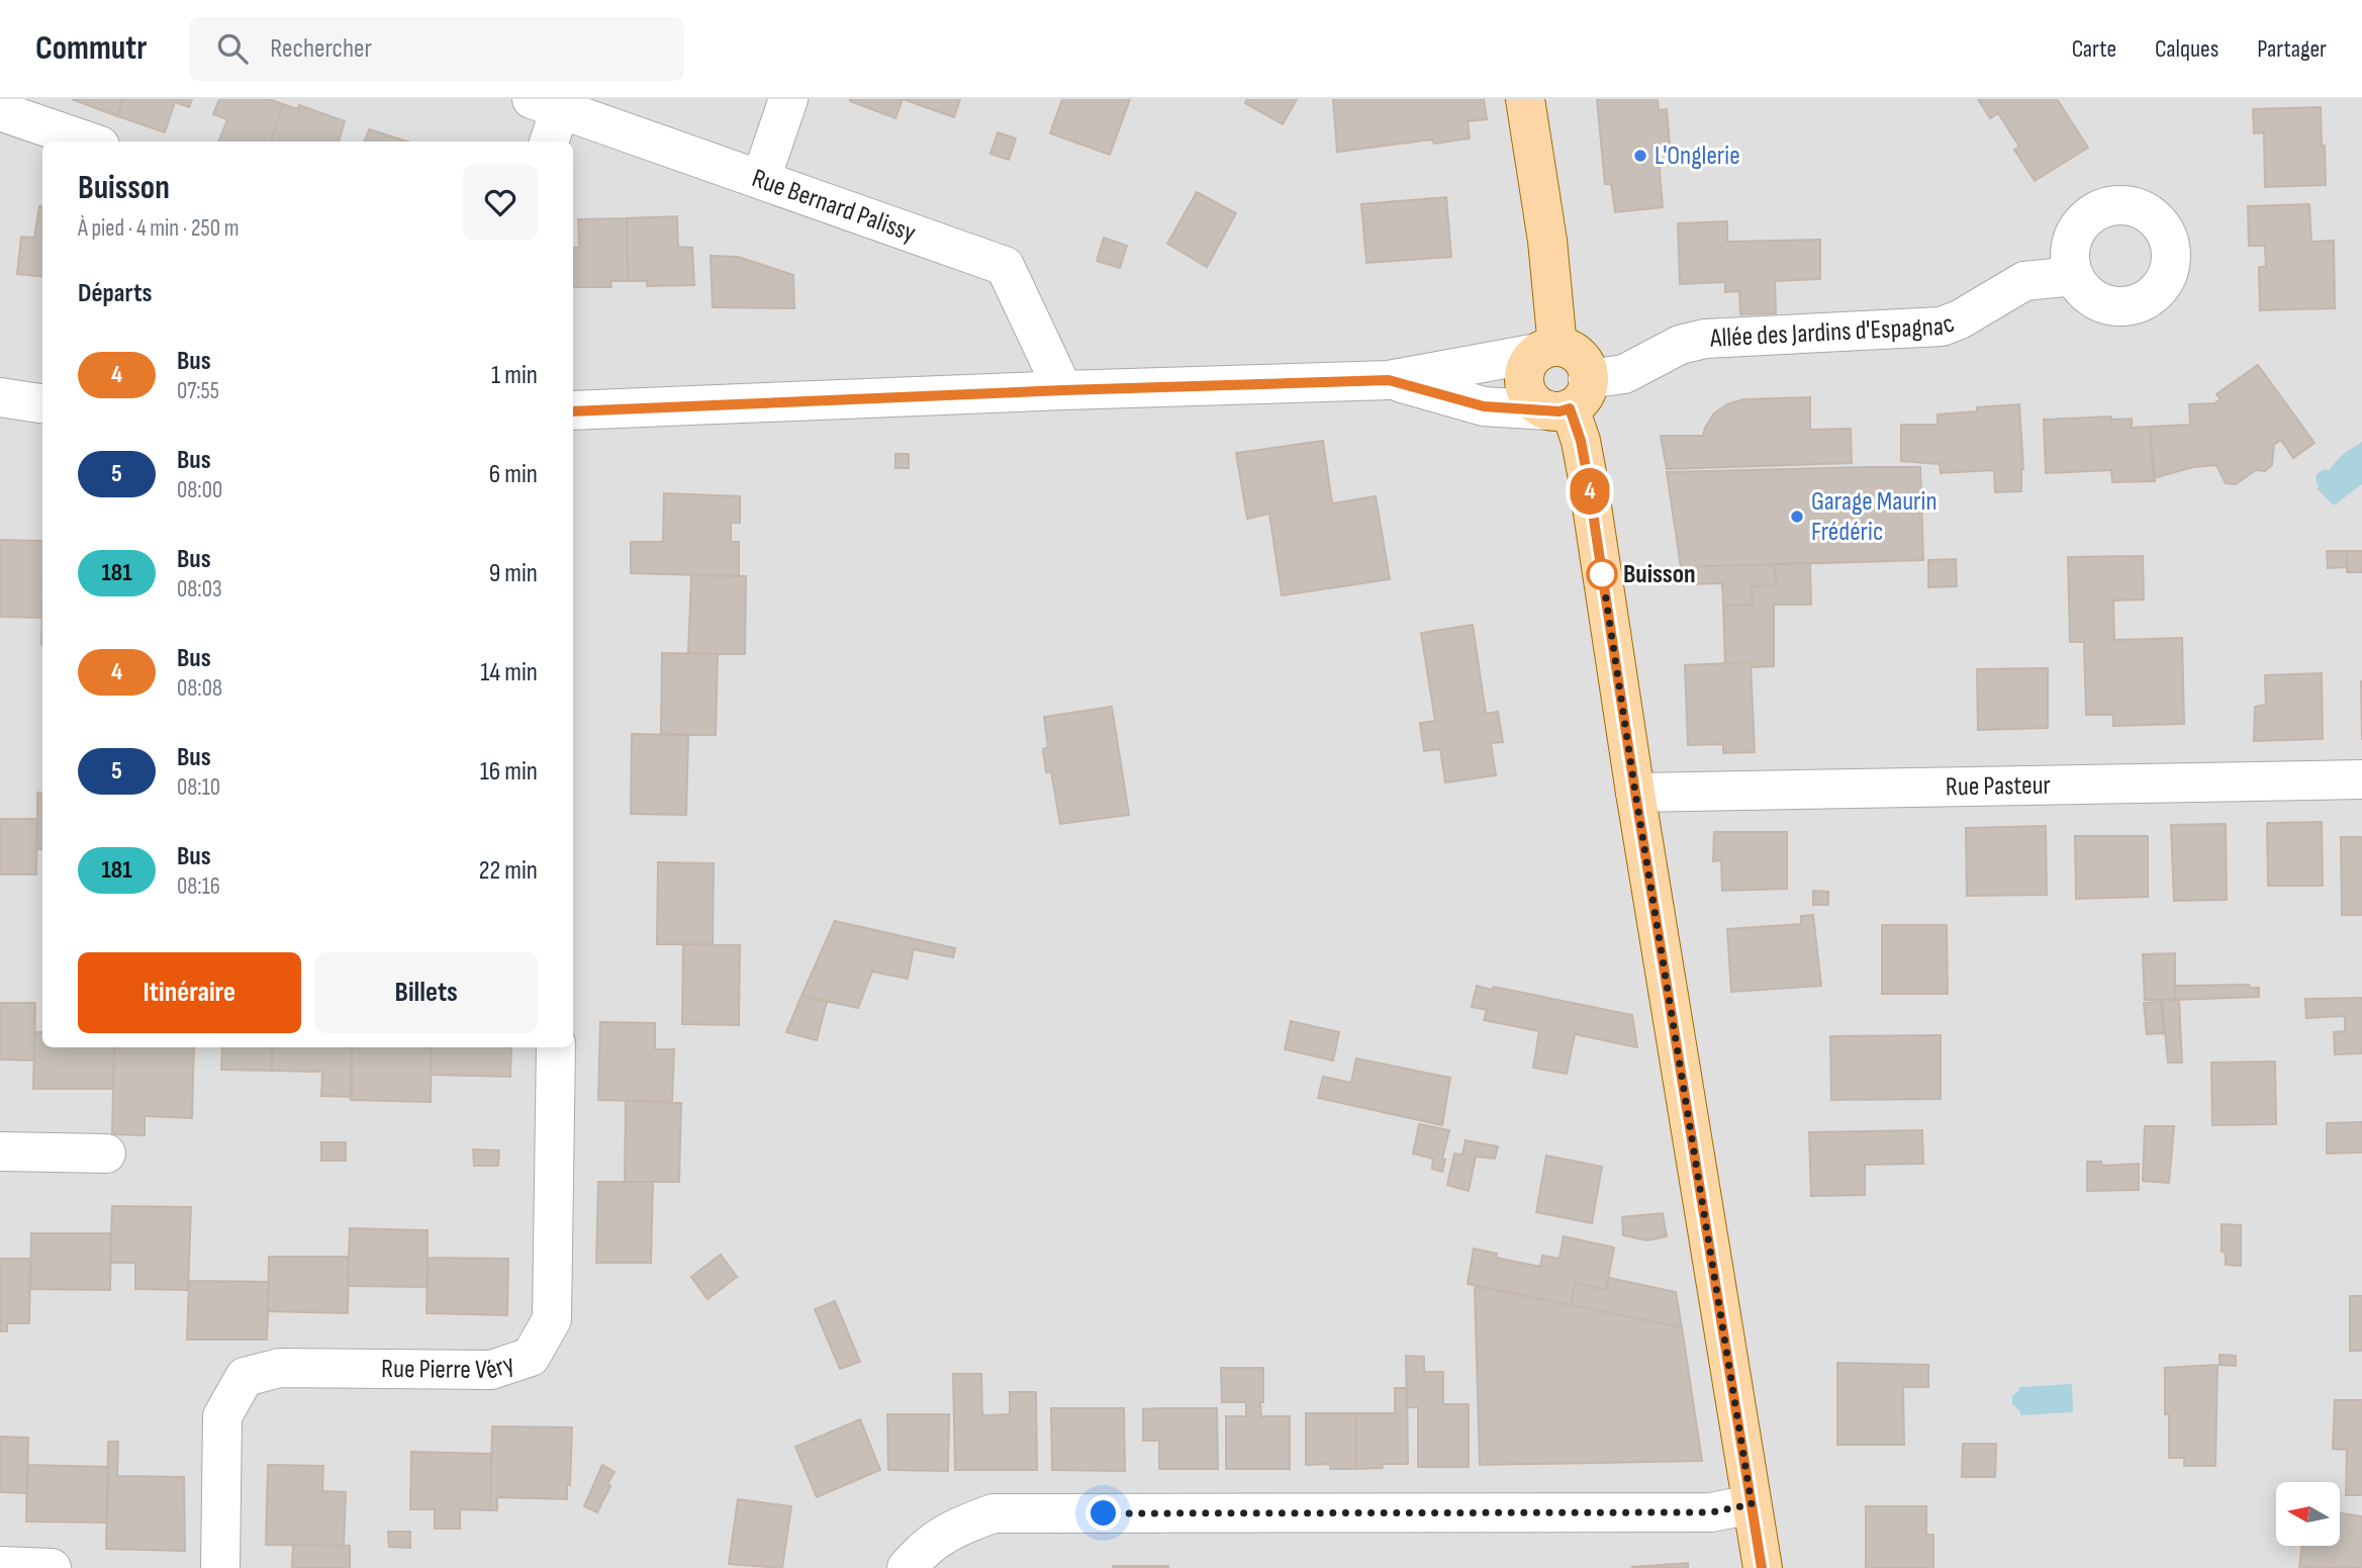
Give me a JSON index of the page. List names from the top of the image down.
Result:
{
  "streets": {
    "street": [
      "Rue Bernard Palissy",
      "Allée des Jardins d'Espagnac",
      "Rue Pasteur",
      "Rue Pierre Véry"
    ]
  },
  "places": ["L'Onglerie", "Garage Maurin Frédéric", "Buisson"],
  "lines": ["bus line 4"],
  "north": "left",
  "page": {
    "header": "Commutr",
    "search": "Rechercher",
    "nav": ["Carte", "Calques", "Partager"],
    "on_map": "4",
    "heading": [
      ["Buisson", "À pied · 4 min · 250 m"],
      "Départs"
    ],
    "list": [
      {
        "mark": "4",
        "name": "Bus",
        "note": "07:55",
        "value": "1 min"
      },
      {
        "mark": "5",
        "name": "Bus",
        "note": "08:00",
        "value": "6 min"
      },
      {
        "mark": "181",
        "name": "Bus",
        "note": "08:03",
        "value": "9 min"
      },
      {
        "mark": "4",
        "name": "Bus",
        "note": "08:08",
        "value": "14 min"
      },
      {
        "mark": "5",
        "name": "Bus",
        "note": "08:10",
        "value": "16 min"
      },
      {
        "mark": "181",
        "name": "Bus",
        "note": "08:16",
        "value": "22 min"
      }
    ],
    "buttons": ["Itinéraire", "Billets"]
  }
}
